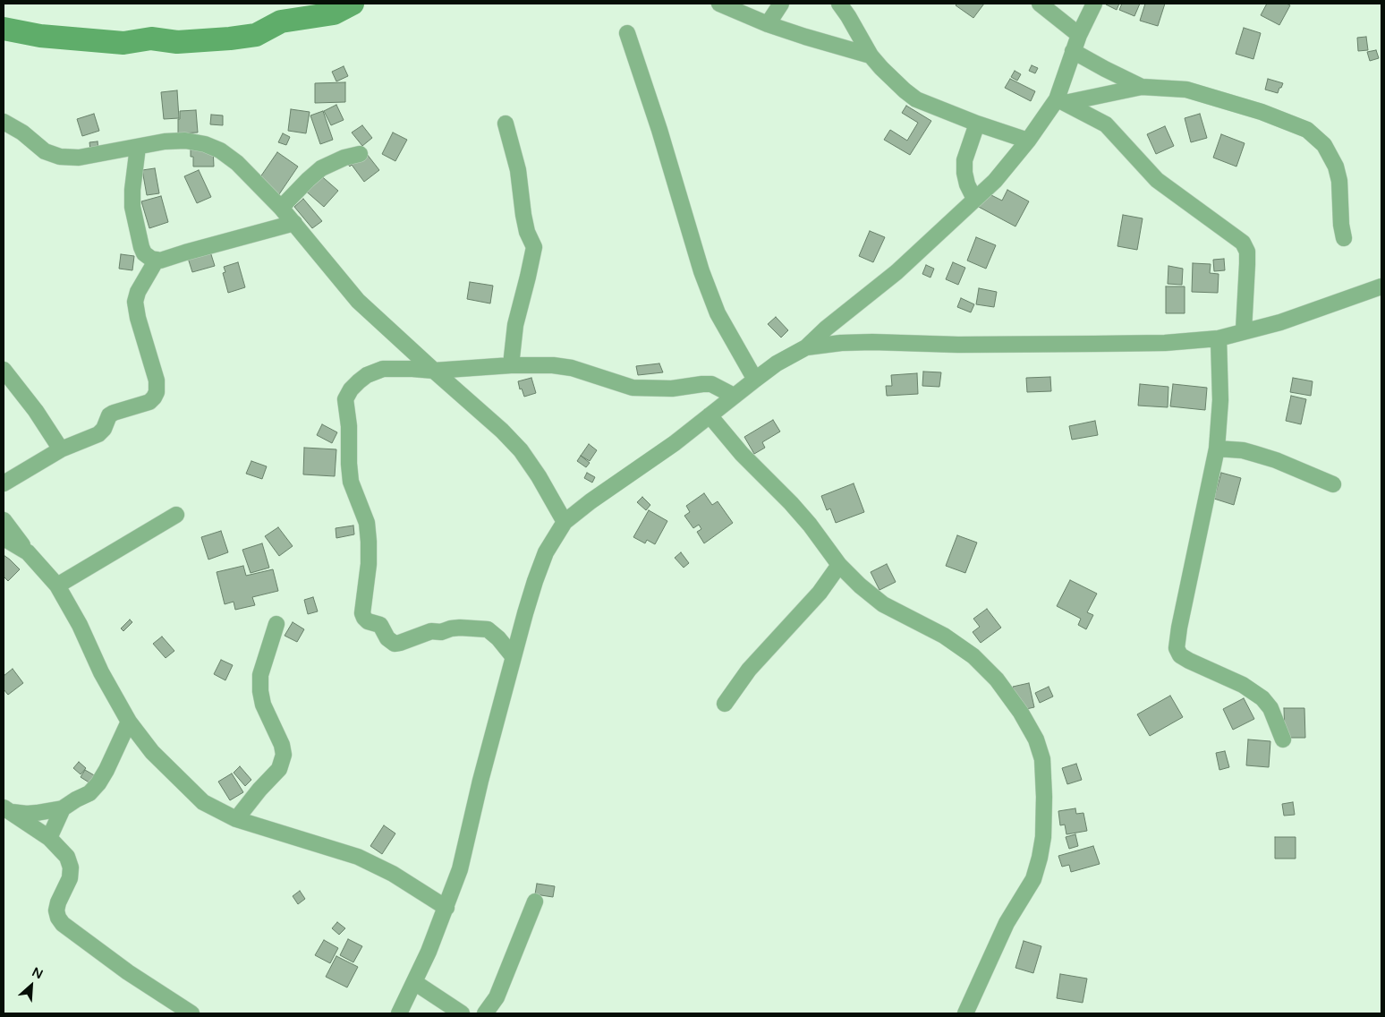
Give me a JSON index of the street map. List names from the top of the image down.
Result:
{
  "north": "top right"
}
